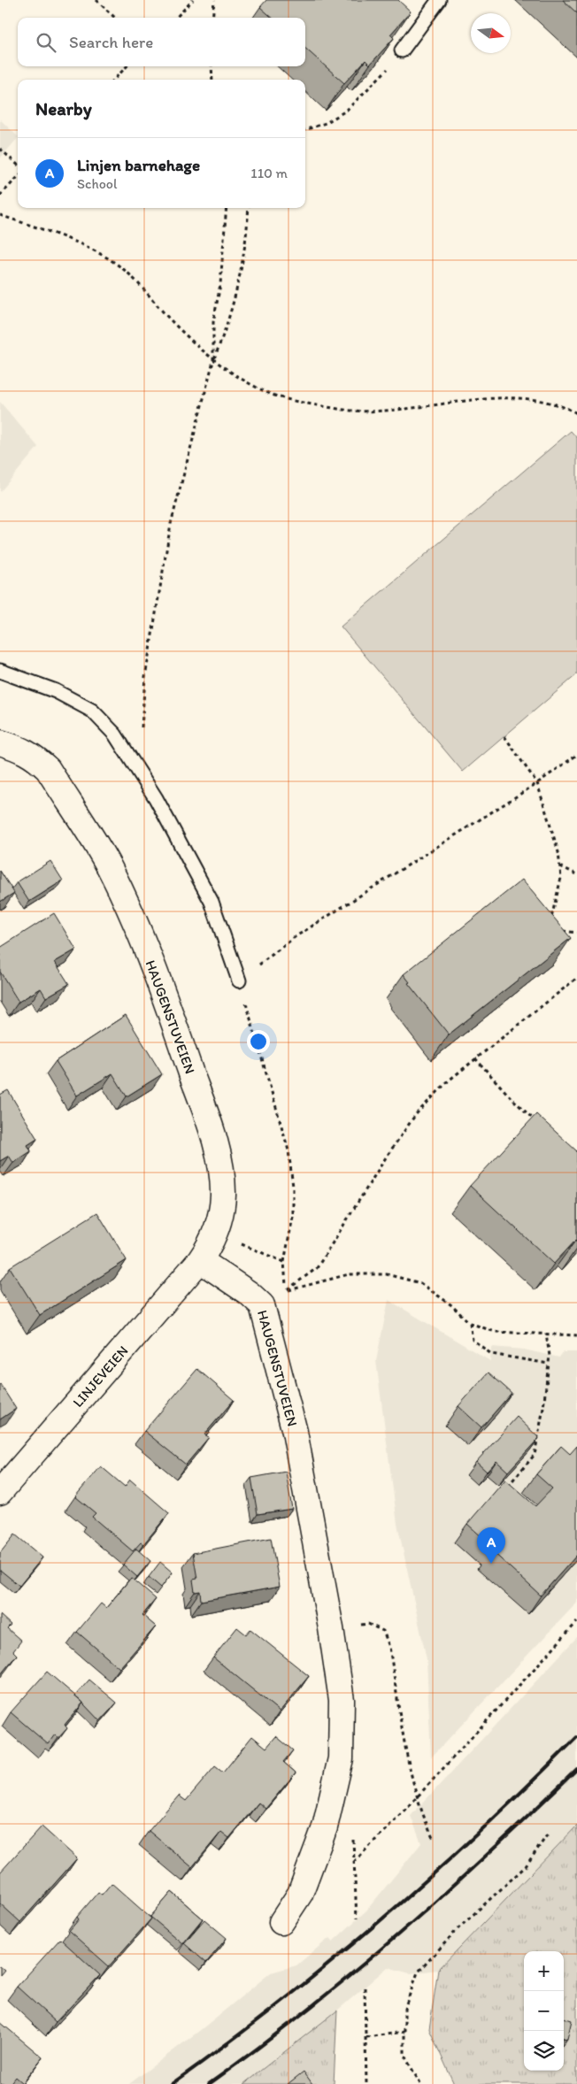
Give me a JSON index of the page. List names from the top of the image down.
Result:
{
  "streets": {
    "street": ["HAUGENSTUVEIEN", "LINJEVEIEN"]
  },
  "crossings": [
    ["HAUGENSTUVEIEN", "LINJEVEIEN"]
  ],
  "north": "right",
  "page": {
    "search": "Search here",
    "heading": "Nearby",
    "list": [
      {
        "mark": "A",
        "name": "Linjen barnehage",
        "note": "School",
        "value": "110 m"
      }
    ],
    "pins": "A",
    "map_buttons": ["+", "−"]
  }
}
